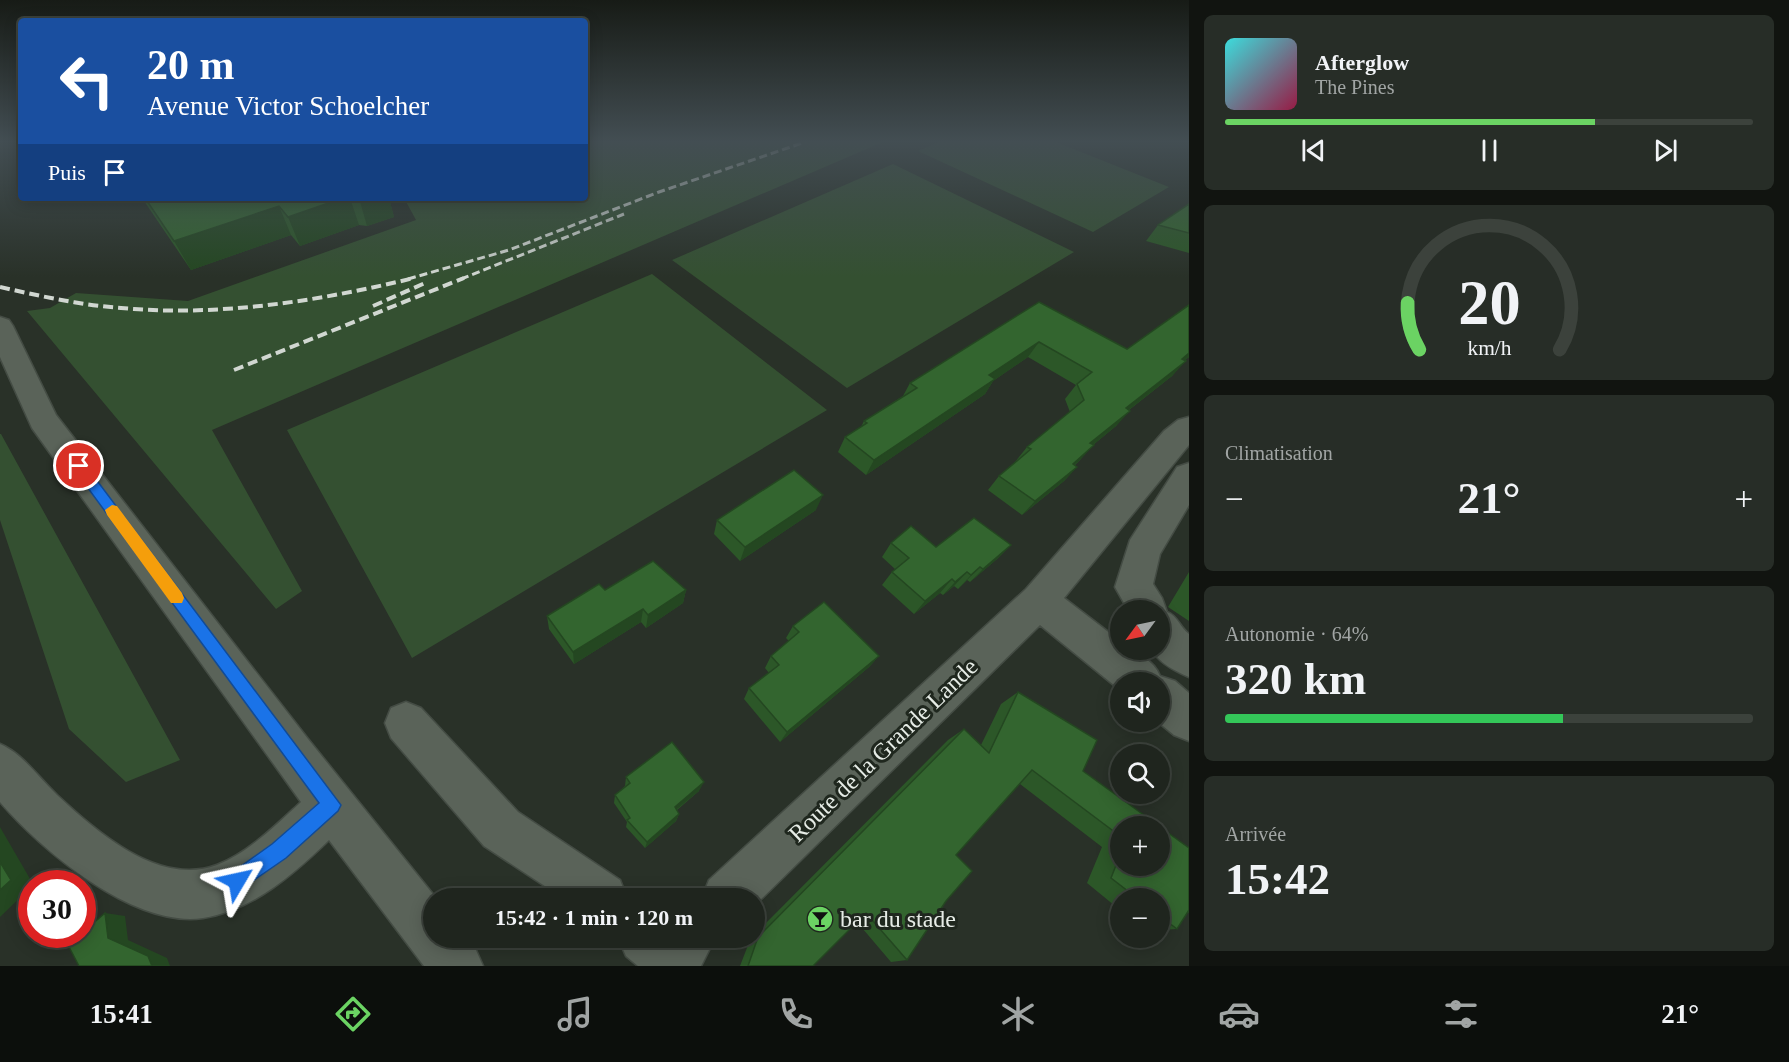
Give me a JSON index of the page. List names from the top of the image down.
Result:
{
  "streets": {
    "street": ["Route de la Grande Lande"]
  },
  "places": {
    "bar": ["bar du stade"]
  },
  "north": "bottom left",
  "page": {
    "turn": ["20 m", "Avenue Victor Schoelcher"],
    "song": ["Afterglow", "The Pines"],
    "then": "Puis",
    "tile": [
      "Climatisation",
      ["Autonomie · 64%", "320 km"],
      ["Arrivée", "15:42"]
    ],
    "heat": ["−", "21°", "+"],
    "map_buttons": ["+", "−"],
    "limit": "30",
    "trip": "15:42 · 1 min · 120 m",
    "tabs": ["15:41", "21°"],
    "gauge": ["20", "km/h"]
  }
}
